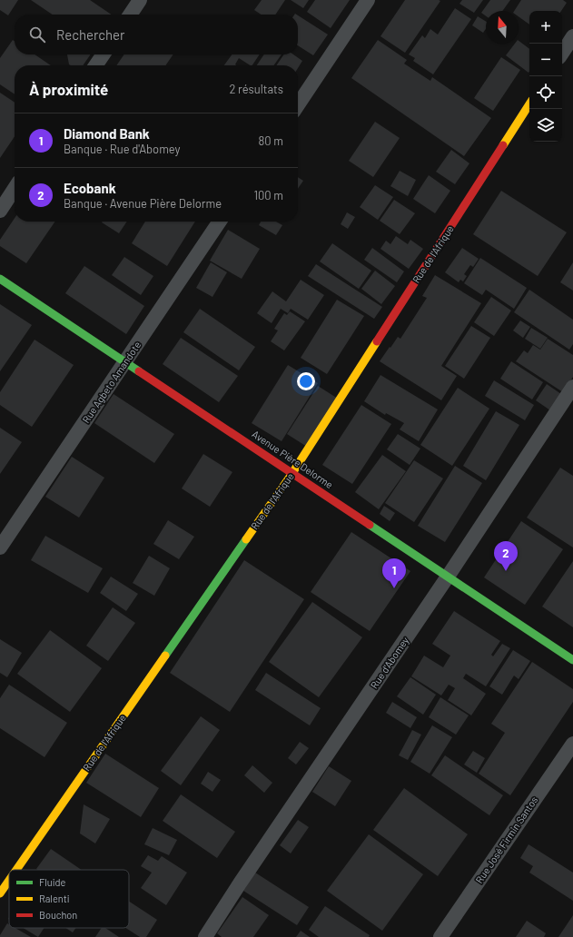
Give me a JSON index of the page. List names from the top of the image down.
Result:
{
  "streets": {
    "street": [
      "Rue de l'Afrique",
      "Rue Agbeto Amandote",
      "Avenue Pière Delorme",
      "Rue d'Abomey",
      "Rue José Firmin Santos"
    ]
  },
  "crossings": [
    ["Rue de l'Afrique", "Avenue Pière Delorme"],
    ["Rue Agbeto Amandote", "Avenue Pière Delorme"],
    ["Avenue Pière Delorme", "Rue d'Abomey"]
  ],
  "legend": ["Fluide", "Ralenti", "Bouchon"],
  "north": "top",
  "page": {
    "map_buttons": ["+", "−"],
    "search": "Rechercher",
    "heading": ["À proximité", "2 résultats"],
    "list": [
      {
        "mark": "1",
        "name": "Diamond Bank",
        "note": "Banque · Rue d'Abomey",
        "value": "80 m"
      },
      {
        "mark": "2",
        "name": "Ecobank",
        "note": "Banque · Avenue Pière Delorme",
        "value": "100 m"
      }
    ],
    "pins": ["2", "1"]
  }
}
